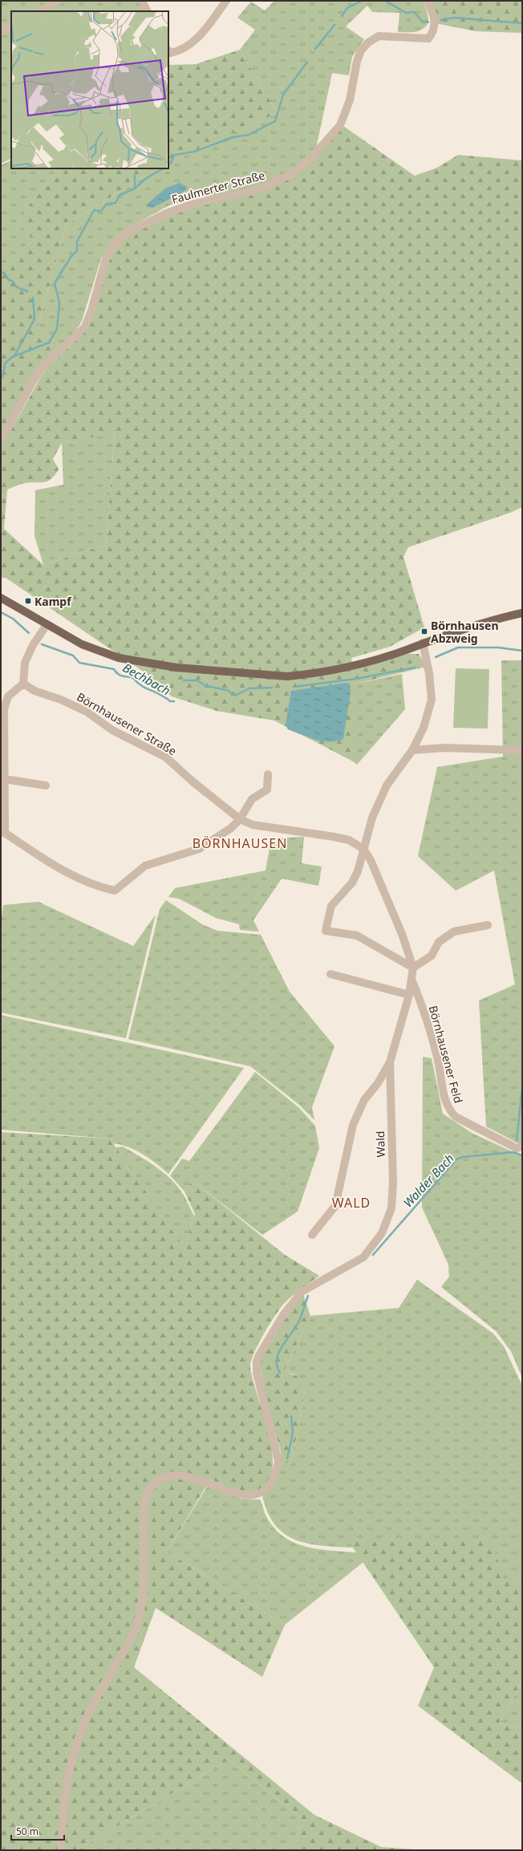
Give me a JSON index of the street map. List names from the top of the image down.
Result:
{
  "streets": {
    "street": [
      "Faulmerter Straße",
      "Börnhausener Straße",
      "Börnhausener Feld",
      "Wald"
    ]
  },
  "crossings": [
    ["Börnhausener Straße", "Börnhausener Feld"],
    ["Börnhausener Straße", "Wald"]
  ],
  "districts": ["BÖRNHAUSEN", "WALD"],
  "water": ["Bechbach", "Walder Bach"],
  "places": {
    "transit": ["Kampf", "Börnhausen Abzweig"]
  },
  "scale_bar": "50 m"
}
